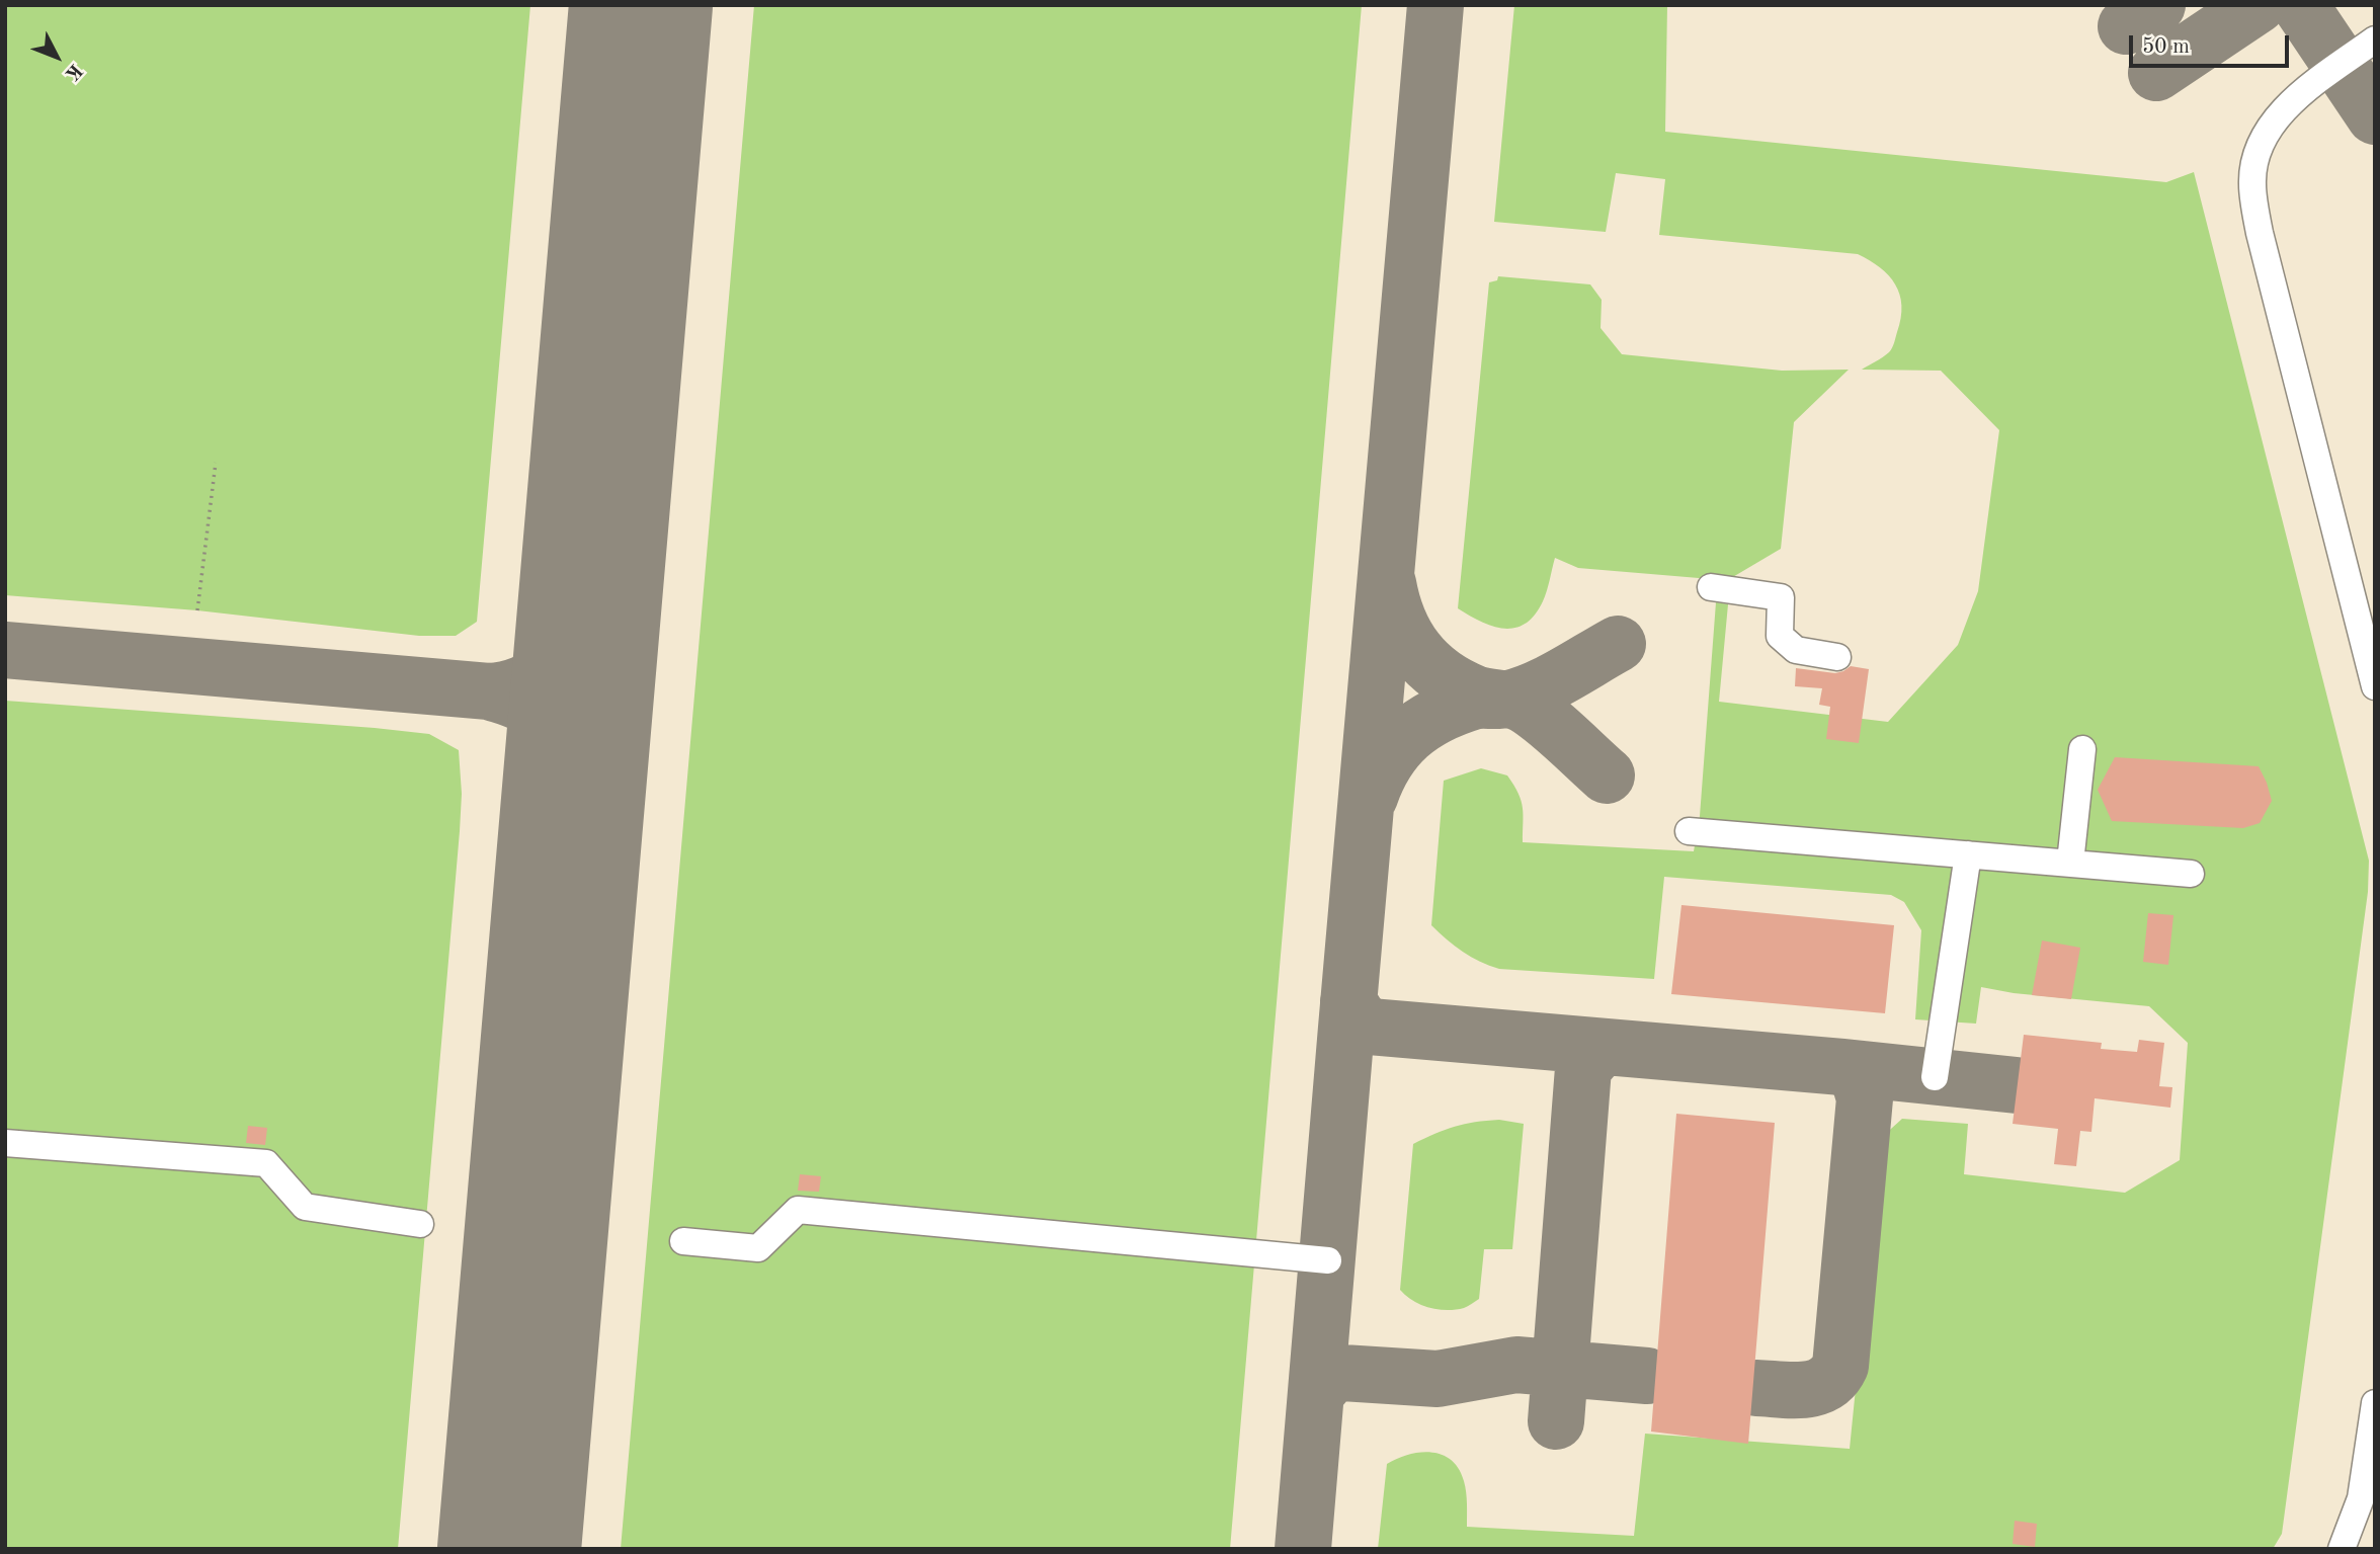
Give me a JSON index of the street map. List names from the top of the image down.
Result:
{
  "scale_bar": "50 m",
  "north": "bottom right"
}
